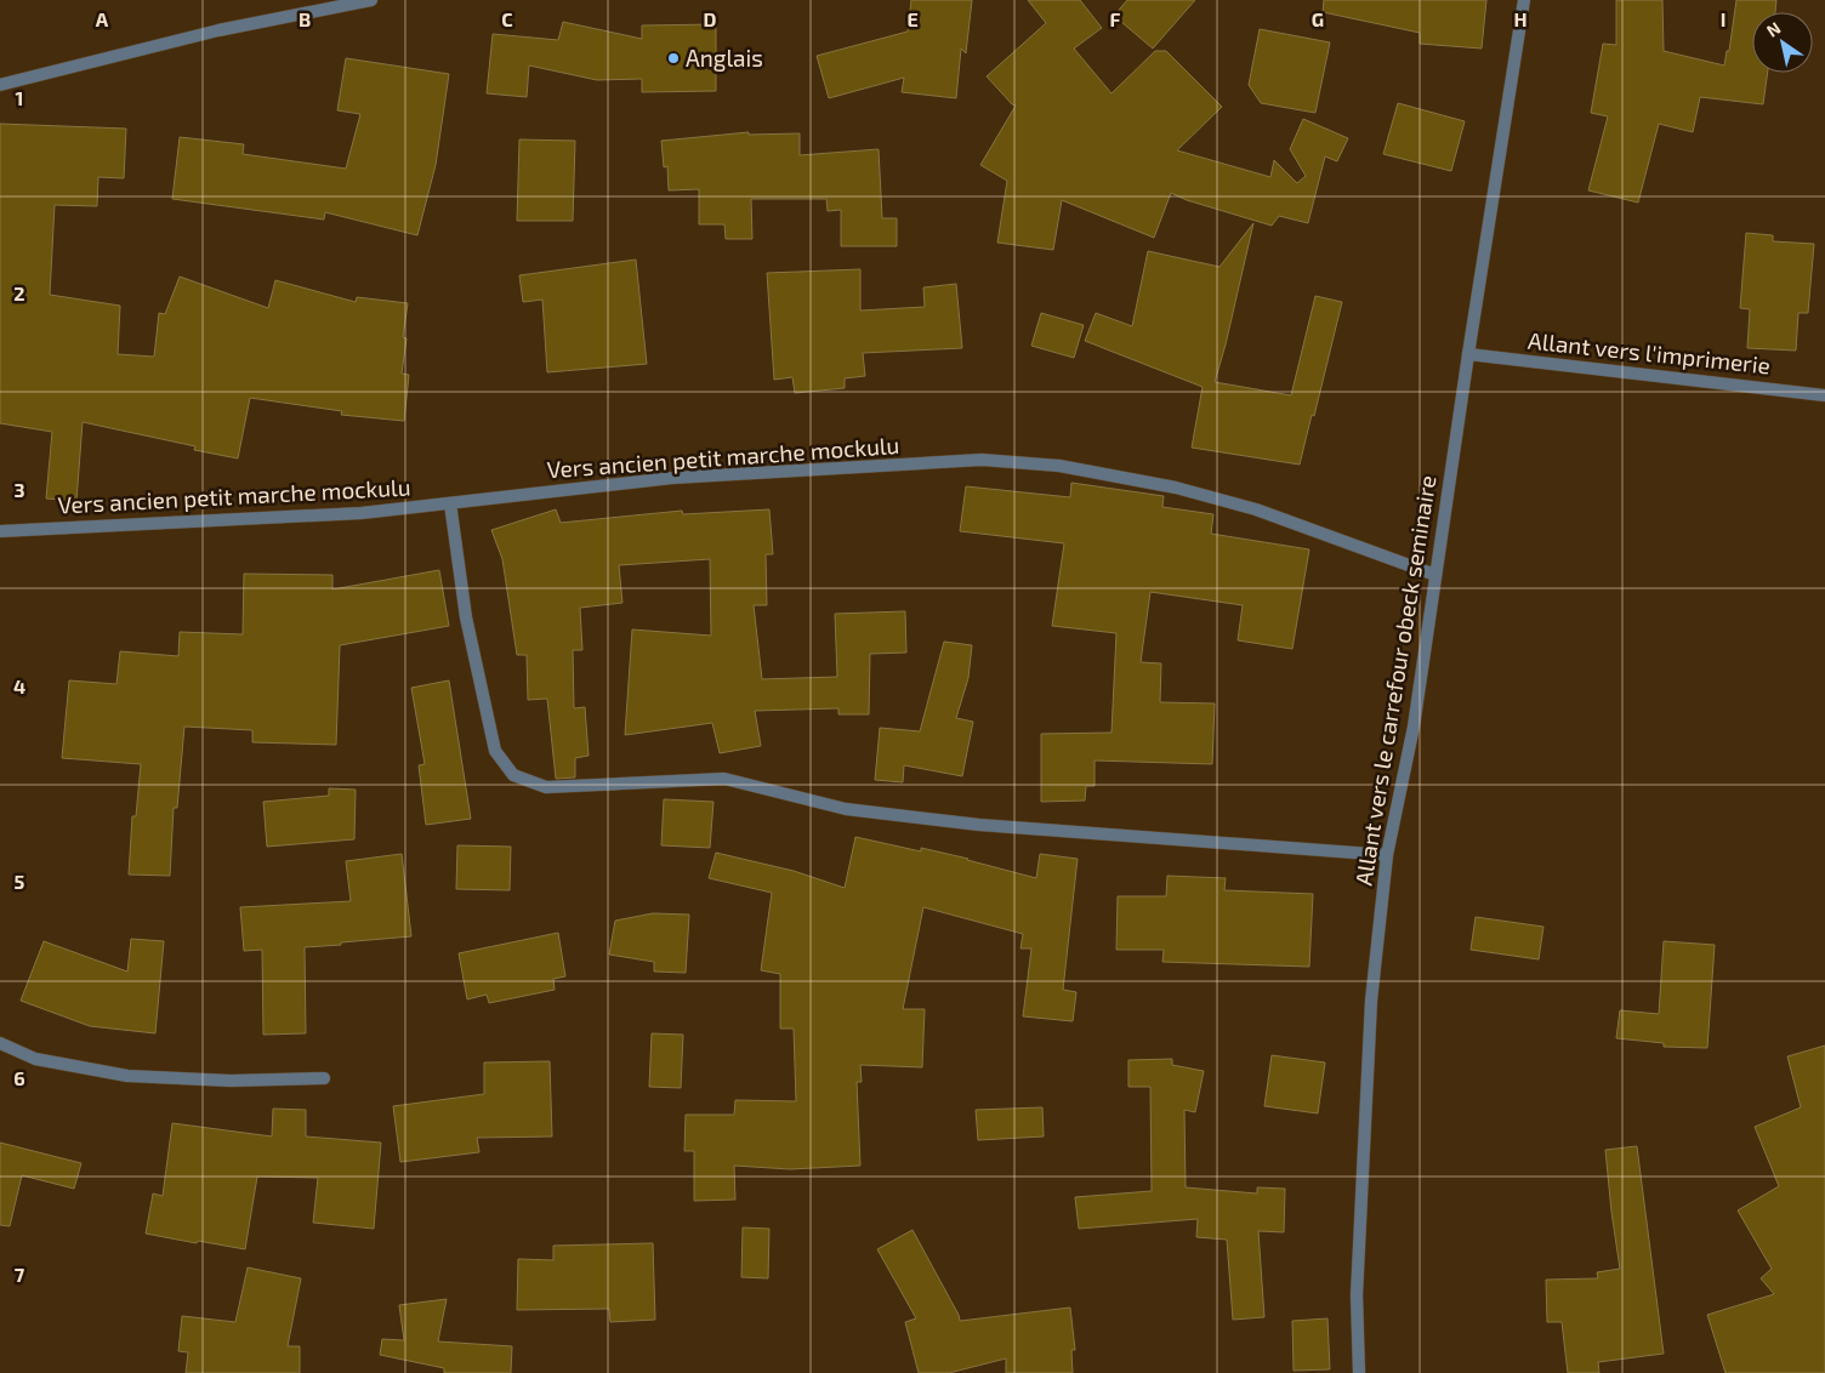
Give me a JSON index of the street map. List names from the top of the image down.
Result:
{
  "streets": {
    "street": ["Allant vers l'imprimerie", "Vers ancien petit marche mockulu", "Allant vers le carrefour obeck seminaire"]
  },
  "crossings": [
    ["Allant vers l'imprimerie", "Allant vers le carrefour obeck seminaire"],
    ["Vers ancien petit marche mockulu", "Allant vers le carrefour obeck seminaire"]
  ],
  "places": ["Anglais"],
  "north": "top left",
  "grid": {
    "columns": [
      "A",
      "B",
      "C",
      "D",
      "E",
      "F",
      "G",
      "H",
      "I"
    ],
    "rows": [
      "1",
      "2",
      "3",
      "4",
      "5",
      "6",
      "7"
    ]
  }
}
